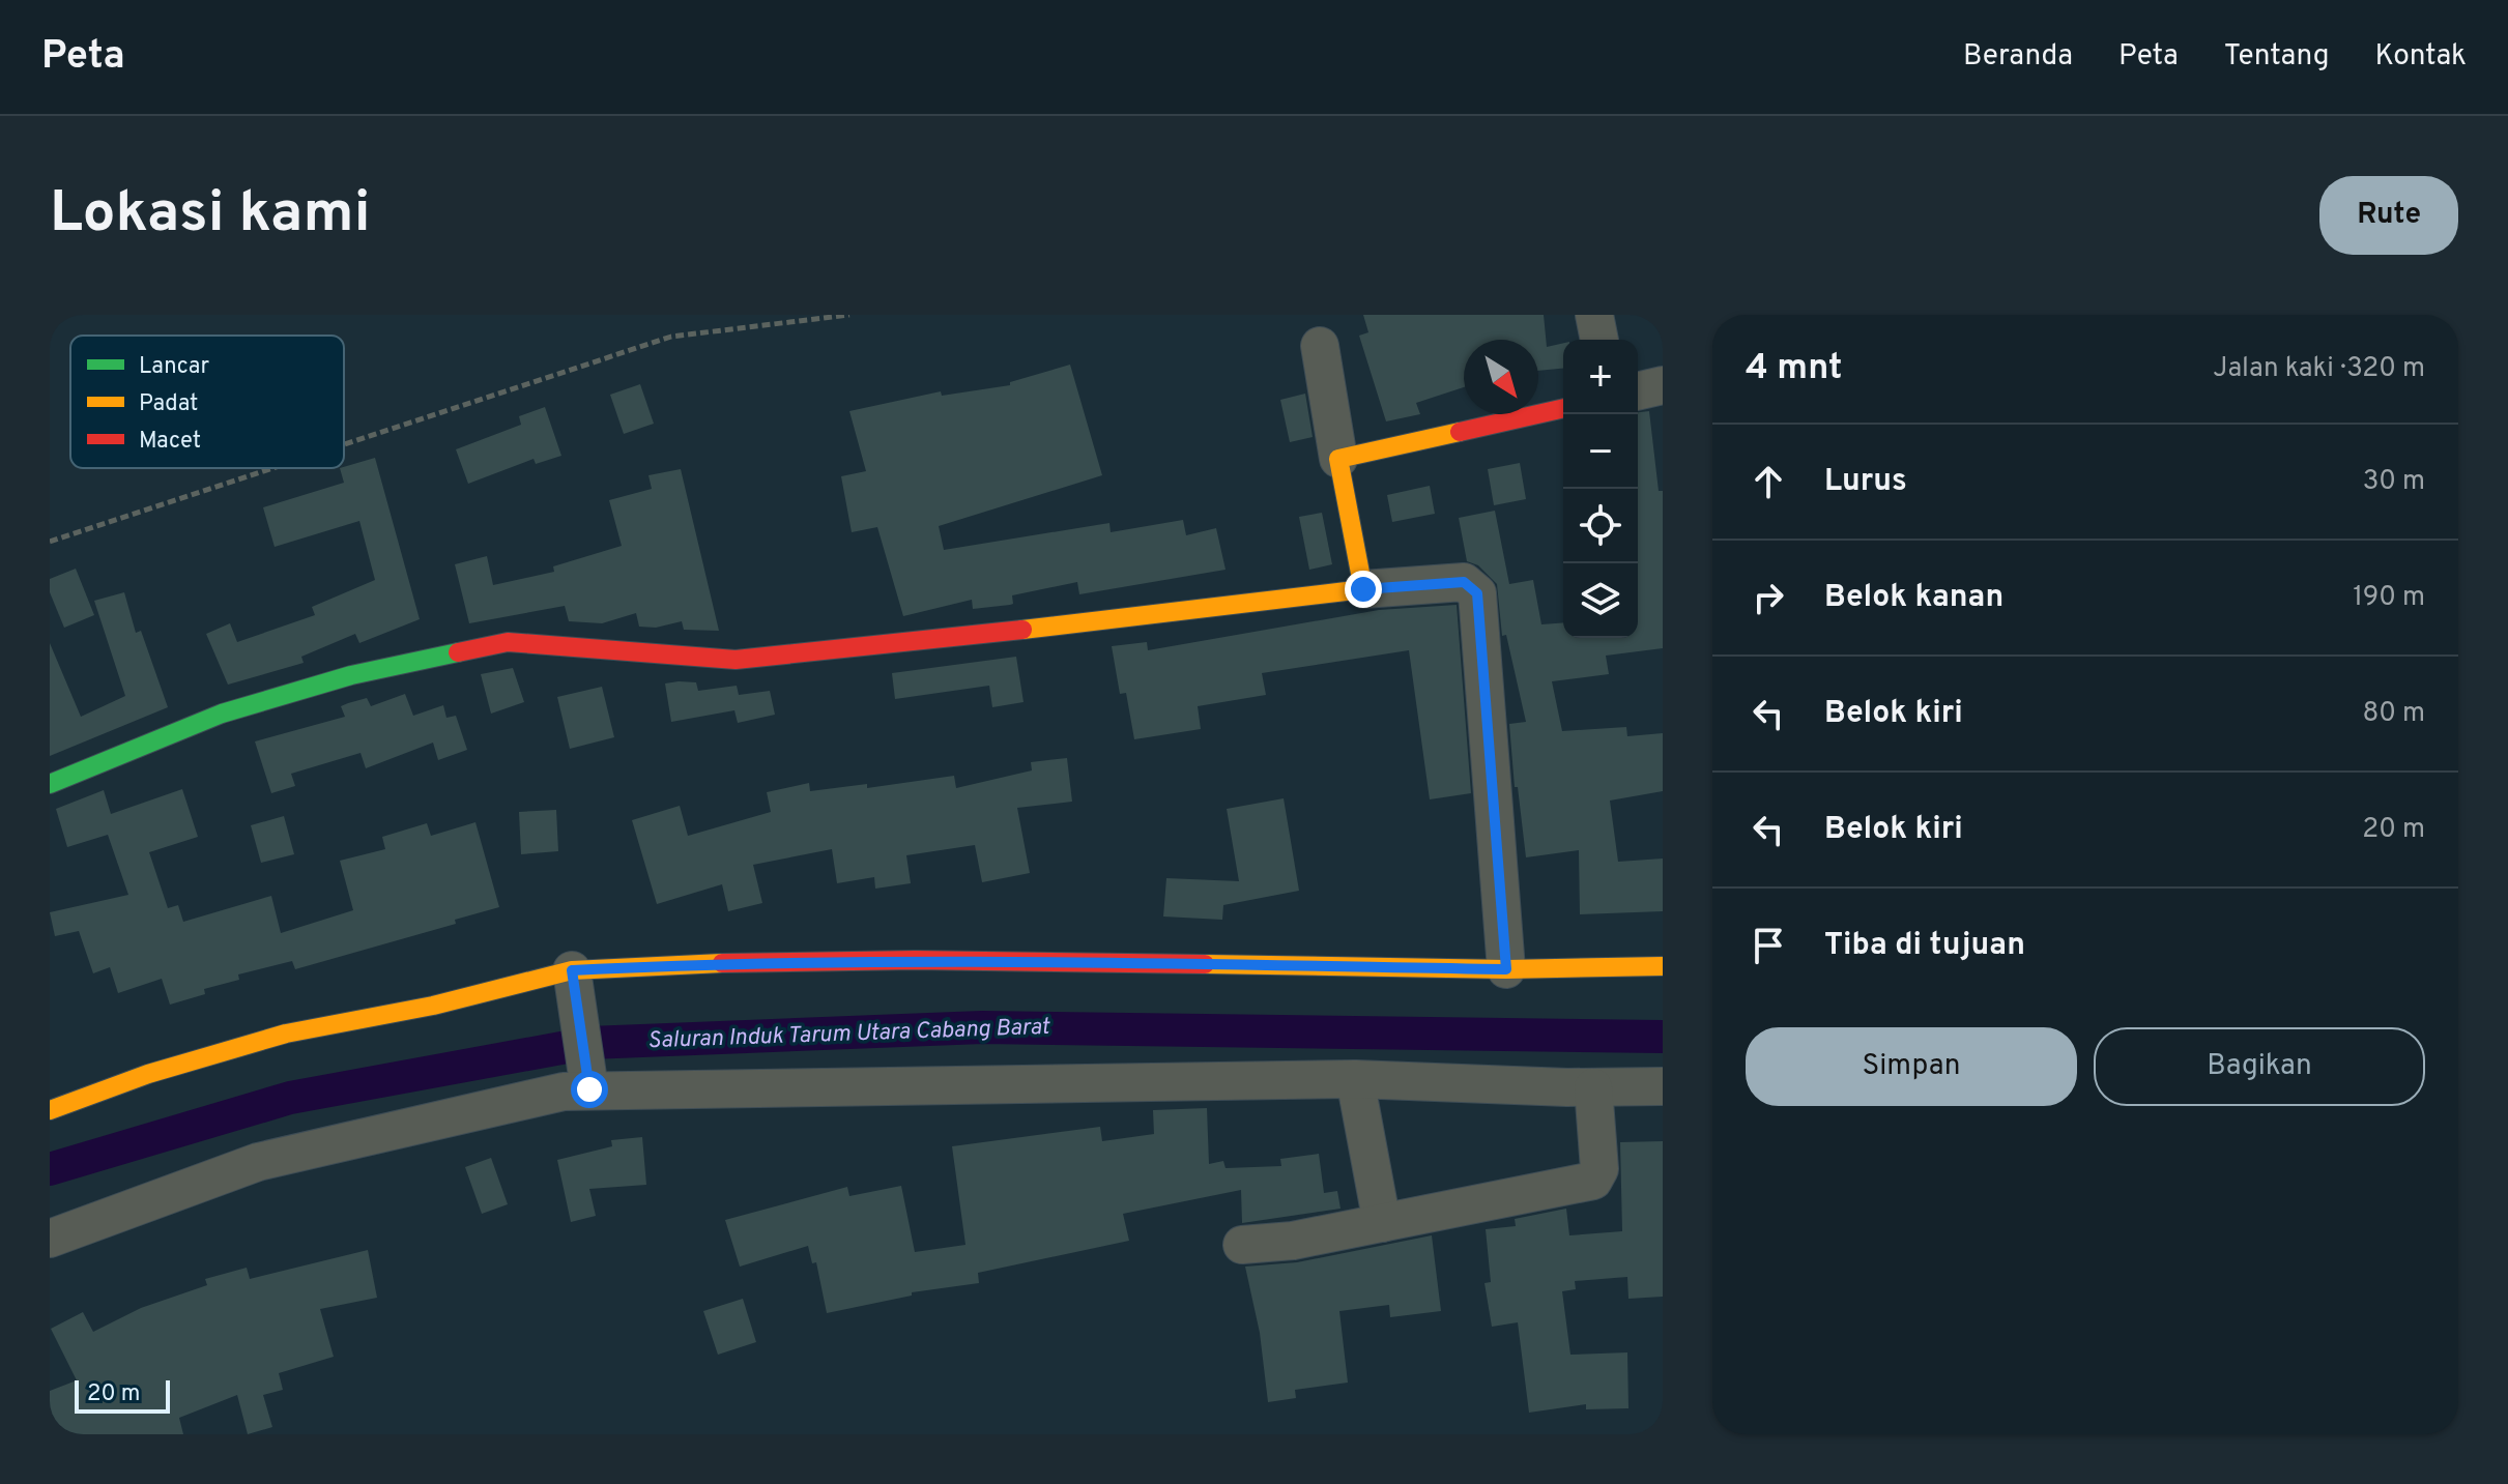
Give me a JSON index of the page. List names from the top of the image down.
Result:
{
  "water": ["Saluran Induk Tarum Utara Cabang Barat"],
  "legend": ["Lancar", "Padat", "Macet"],
  "scale_bar": "20 m",
  "north": "bottom right",
  "page": {
    "header": "Peta",
    "nav": [
      "Beranda",
      "Peta",
      "Tentang",
      "Kontak"
    ],
    "buttons": [
      "Rute",
      ["Simpan", "Bagikan"]
    ],
    "title": "Lokasi kami",
    "heading": ["4 mnt", "Jalan kaki · 320 m"],
    "map_buttons": ["+", "−"],
    "list": [
      ["Lurus", "30 m"],
      ["Belok kanan", "190 m"],
      ["Belok kiri", "80 m"],
      ["Belok kiri", "20 m"],
      "Tiba di tujuan"
    ],
    "scale": "20 m"
  }
}
